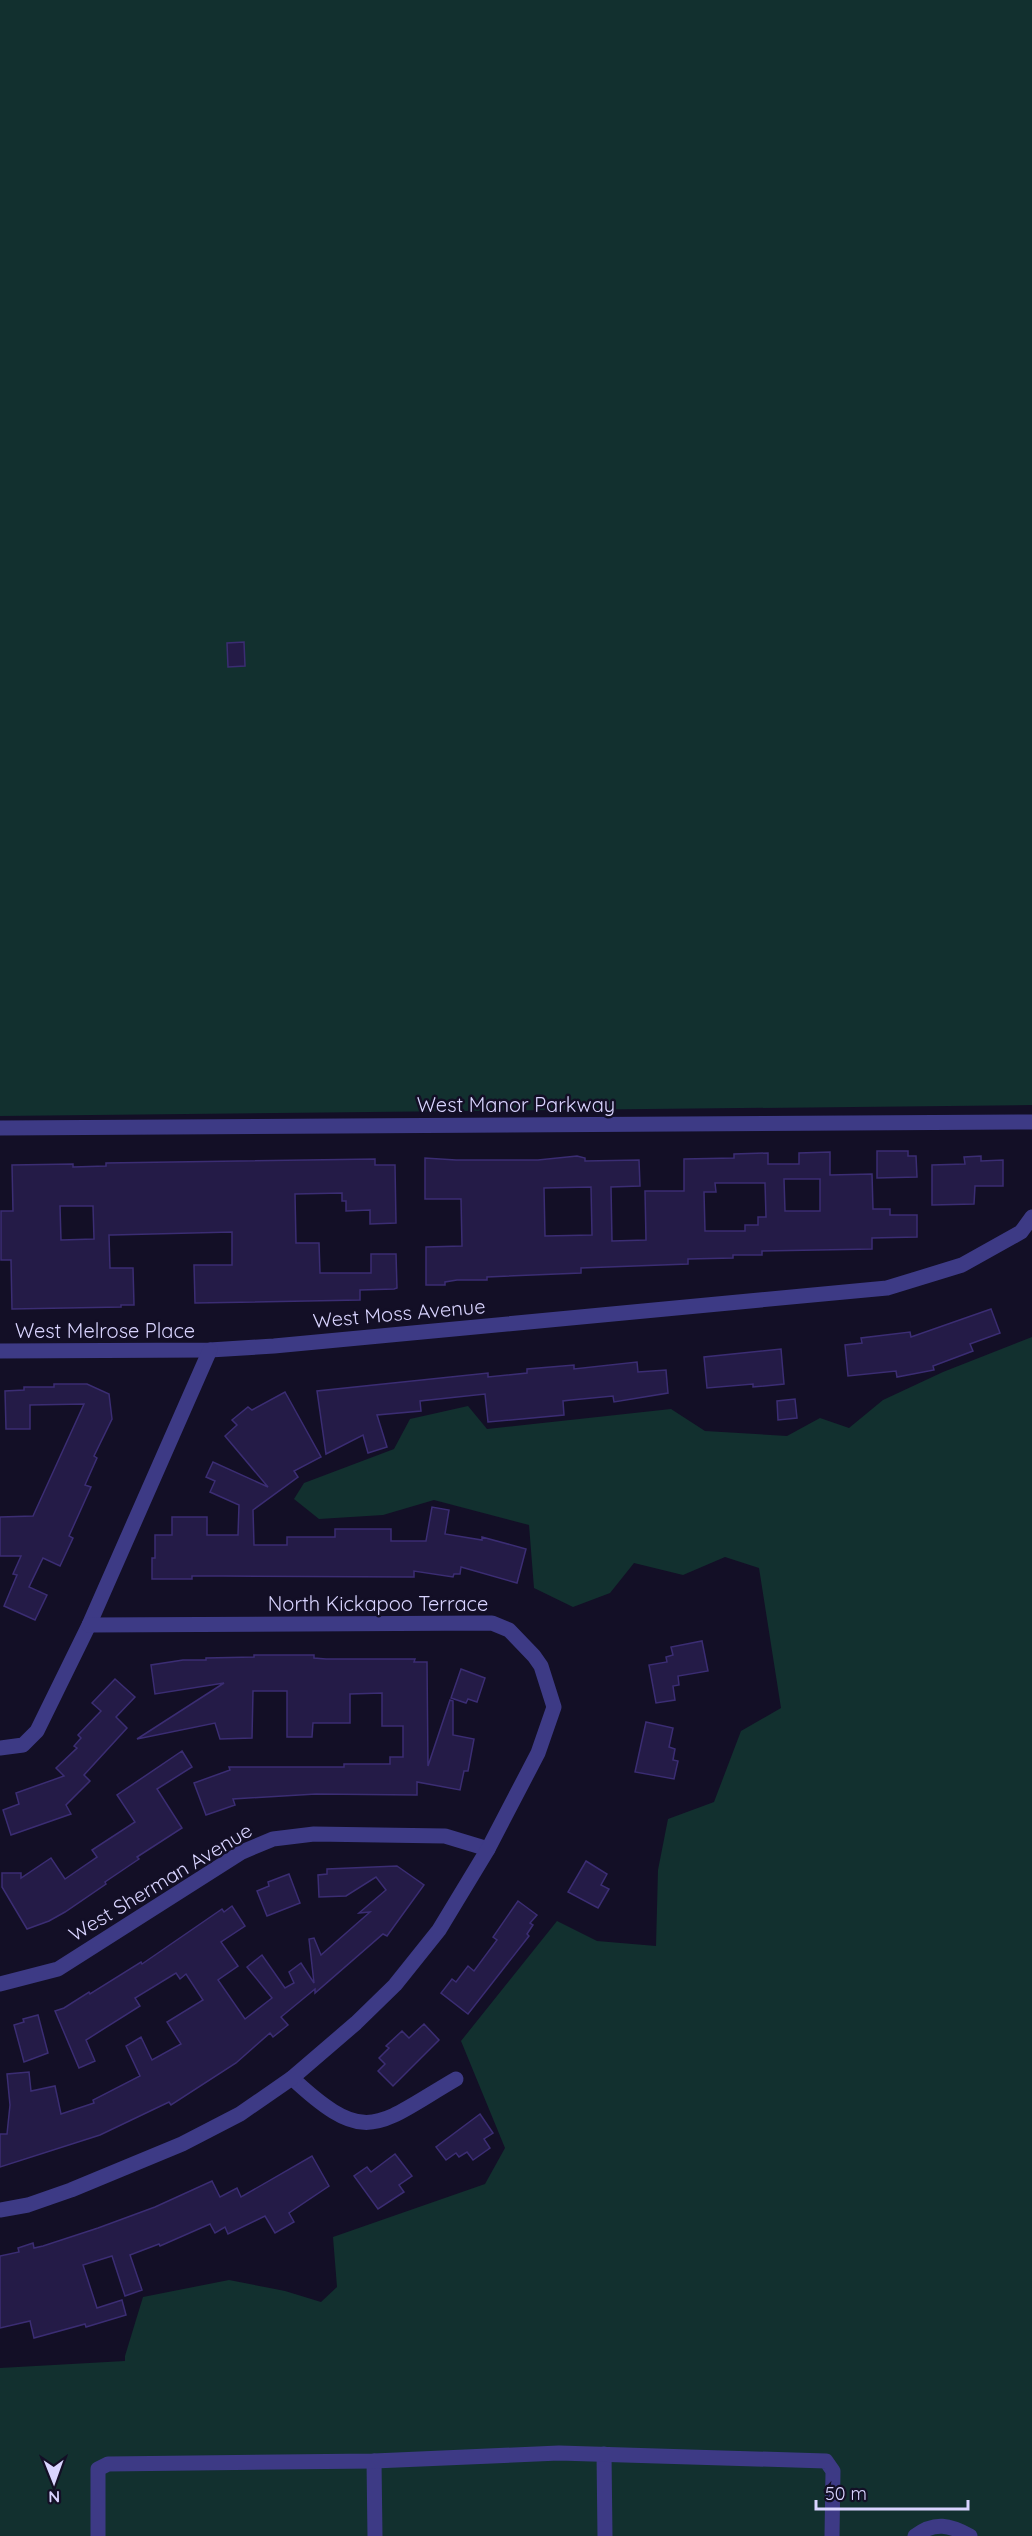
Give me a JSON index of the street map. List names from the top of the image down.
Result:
{
  "streets": {
    "street": [
      "West Manor Parkway",
      "West Moss Avenue",
      "West Melrose Place",
      "North Kickapoo Terrace",
      "West Sherman Avenue"
    ]
  },
  "crossings": [
    ["West Moss Avenue", "West Melrose Place"],
    ["North Kickapoo Terrace", "West Sherman Avenue"]
  ],
  "scale_bar": "50 m",
  "north": "bottom"
}
